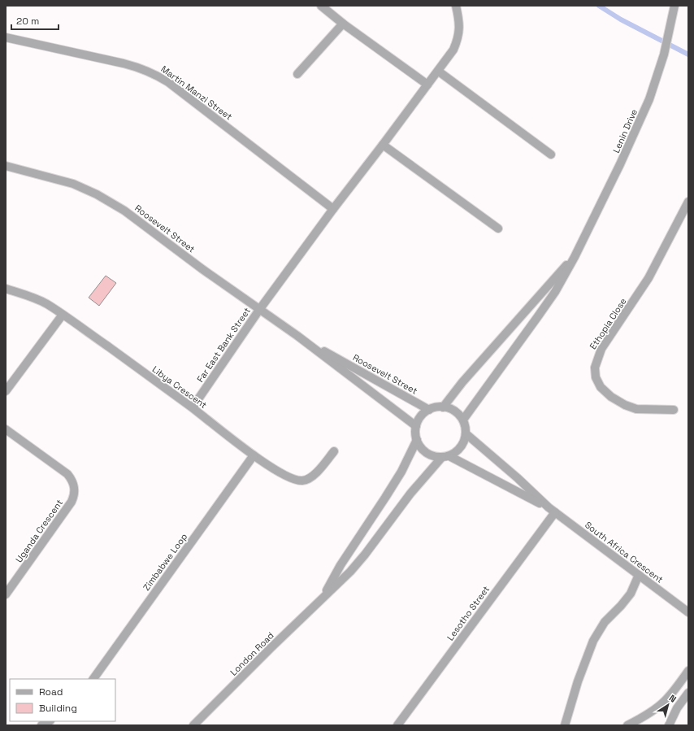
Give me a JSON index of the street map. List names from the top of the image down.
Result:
{
  "streets": {
    "street": [
      "Martin Manzi Street",
      "Lenin Drive",
      "Roosevelt Street",
      "Ethopia Close",
      "Far East Bank Street",
      "Libya Crescent",
      "Uganda Crescent",
      "South Africa Crescent",
      "Zimbabwe Loop",
      "Lesotho Street",
      "London Road"
    ]
  },
  "crossings": [
    ["Roosevelt Street", "Far East Bank Street"],
    ["Roosevelt Street", "South Africa Crescent"],
    ["Roosevelt Street", "London Road"],
    ["Far East Bank Street", "Libya Crescent"],
    ["Libya Crescent", "Zimbabwe Loop"],
    ["South Africa Crescent", "Lesotho Street"],
    ["South Africa Crescent", "London Road"]
  ],
  "legend": ["Road", "Building"],
  "scale_bar": "20 m",
  "north": "top right"
}
